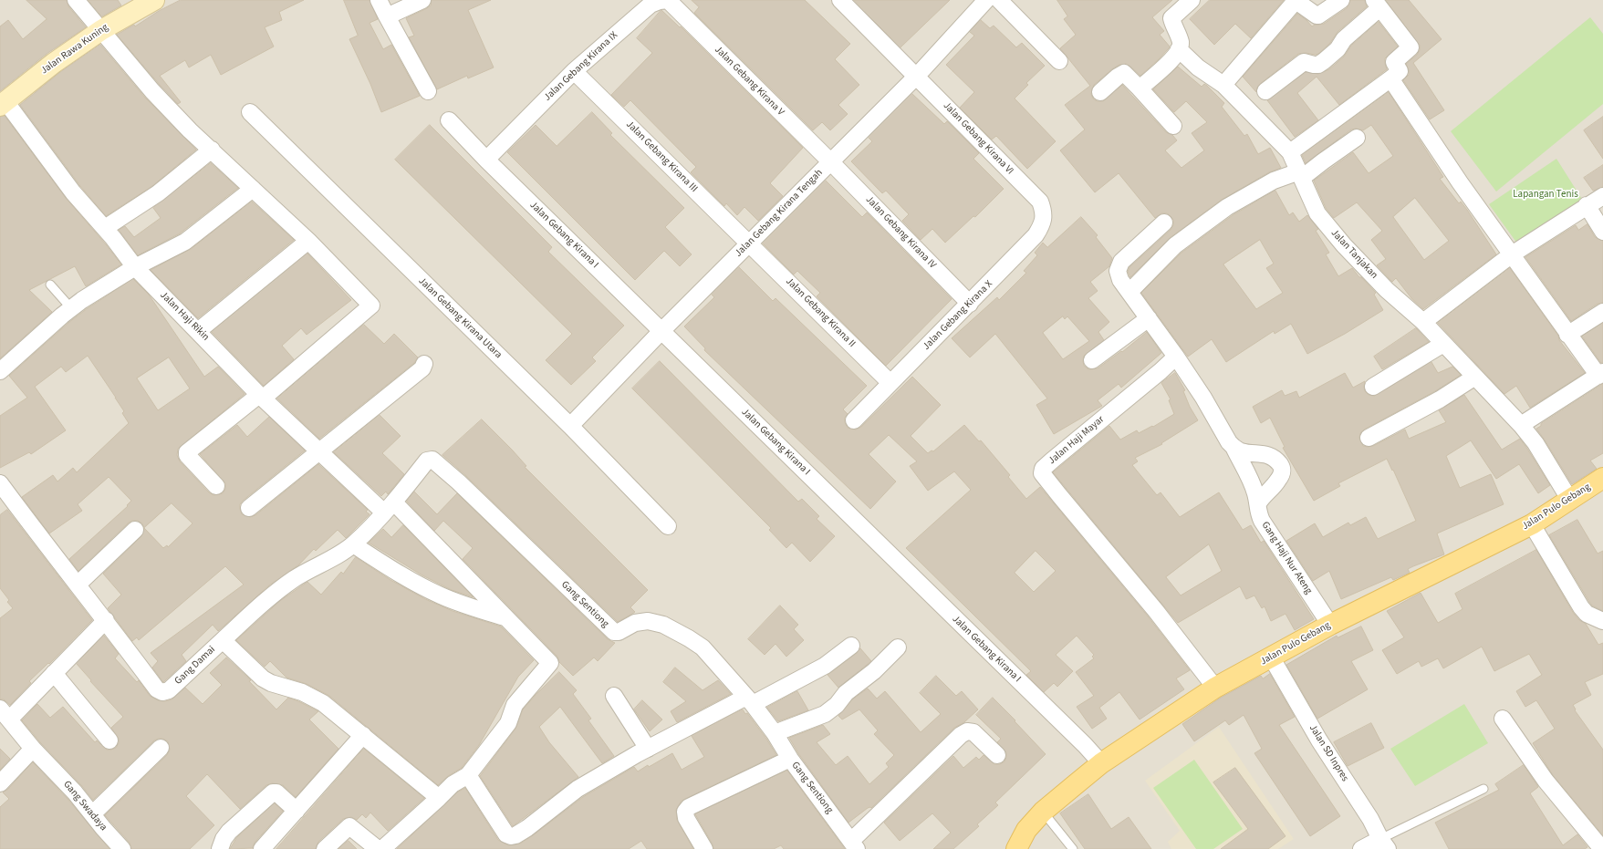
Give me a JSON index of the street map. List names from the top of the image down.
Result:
{
  "streets": {
    "main road": ["Jalan Pulo Gebang"],
    "street": [
      "Jalan Rawa Kuning",
      "Jalan Gebang Kirana IX",
      "Jalan Gebang Kirana V",
      "Jalan Gebang Kirana VI",
      "Jalan Gebang Kirana III",
      "Jalan Gebang Kirana Tengah",
      "Jalan Gebang Kirana IV",
      "Jalan Gebang Kirana I",
      "Jalan Tanjakan",
      "Jalan Gebang Kirana II",
      "Jalan Gebang Kirana X",
      "Jalan Haji Rikin",
      "Jalan Gebang Kirana Utara",
      "Jalan Haji Mayar",
      "Gang Haji Nur Ateng",
      "Gang Sentiong",
      "Gang Damai",
      "Jalan SD Inpres",
      "Gang Swadaya"
    ]
  },
  "crossings": [
    ["Jalan Rawa Kuning", "Jalan Haji Rikin"],
    ["Jalan Gebang Kirana IX", "Jalan Gebang Kirana V"],
    ["Jalan Gebang Kirana IX", "Jalan Gebang Kirana III"],
    ["Jalan Gebang Kirana IX", "Jalan Gebang Kirana I"],
    ["Jalan Gebang Kirana V", "Jalan Gebang Kirana Tengah"],
    ["Jalan Gebang Kirana V", "Jalan Gebang Kirana IV"],
    ["Jalan Gebang Kirana VI", "Jalan Gebang Kirana Tengah"],
    ["Jalan Gebang Kirana VI", "Jalan Gebang Kirana X"],
    ["Jalan Gebang Kirana III", "Jalan Gebang Kirana Tengah"],
    ["Jalan Gebang Kirana III", "Jalan Gebang Kirana II"],
    ["Jalan Gebang Kirana Tengah", "Jalan Gebang Kirana IV"],
    ["Jalan Gebang Kirana Tengah", "Jalan Gebang Kirana I"],
    ["Jalan Gebang Kirana Tengah", "Jalan Gebang Kirana II"],
    ["Jalan Gebang Kirana Tengah", "Jalan Gebang Kirana Utara"],
    ["Jalan Gebang Kirana IV", "Jalan Gebang Kirana X"],
    ["Jalan Gebang Kirana I", "Jalan Pulo Gebang"],
    ["Jalan Tanjakan", "Jalan Pulo Gebang"],
    ["Jalan Gebang Kirana II", "Jalan Gebang Kirana X"],
    ["Jalan Haji Rikin", "Gang Sentiong"],
    ["Jalan Haji Mayar", "Jalan Pulo Gebang"],
    ["Jalan Haji Mayar", "Gang Haji Nur Ateng"],
    ["Jalan Pulo Gebang", "Gang Haji Nur Ateng"],
    ["Jalan Pulo Gebang", "Jalan SD Inpres"],
    ["Gang Sentiong", "Gang Damai"]
  ],
  "parks": ["Lapangan Tenis"]
}
